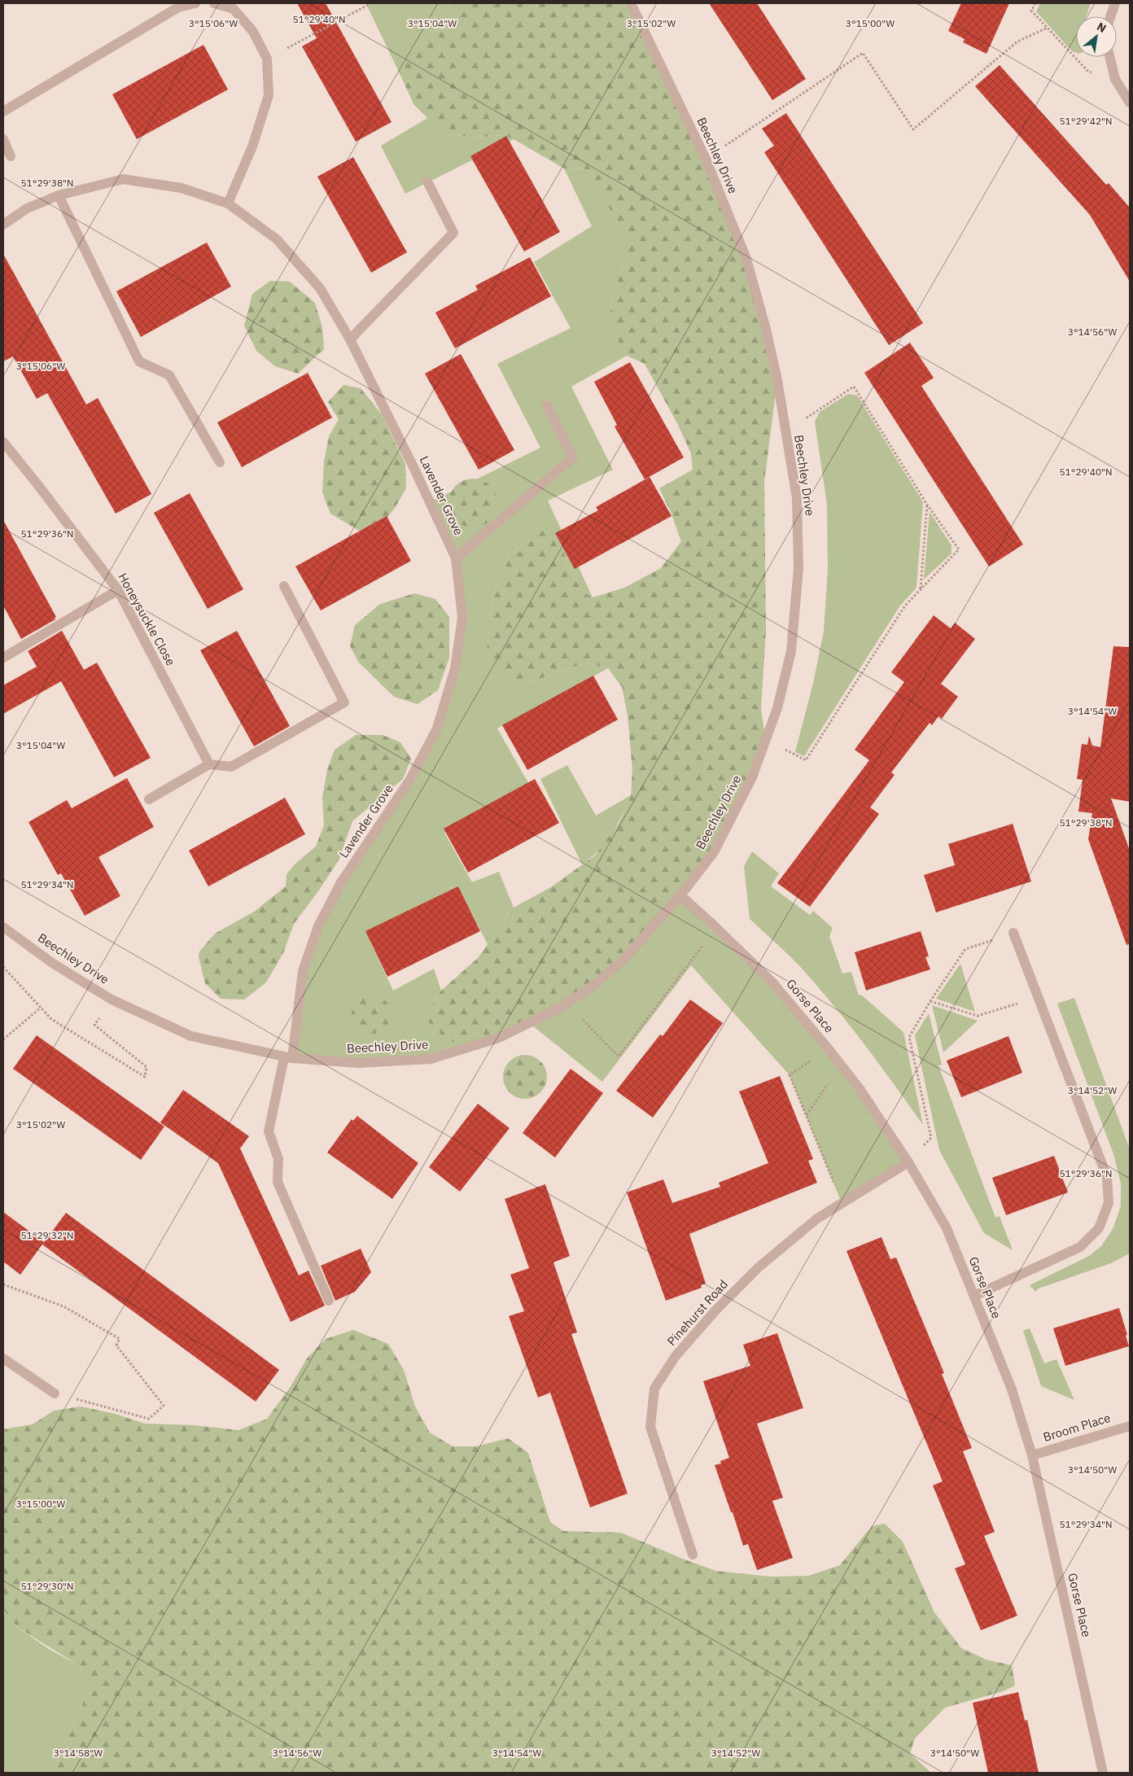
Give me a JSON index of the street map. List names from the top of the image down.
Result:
{
  "streets": {
    "street": [
      "Beechley Drive",
      "Lavender Grove",
      "Honeysuckle Close",
      "Gorse Place",
      "Pinehurst Road",
      "Broom Place"
    ]
  },
  "crossings": [
    ["Beechley Drive", "Lavender Grove"],
    ["Beechley Drive", "Gorse Place"],
    ["Gorse Place", "Pinehurst Road"],
    ["Gorse Place", "Broom Place"]
  ],
  "north": "top right",
  "coordinates": [
    "51°29'40\"N",
    "3°15'04\"W",
    "3°15'06\"W",
    "3°15'02\"W",
    "3°15'00\"W",
    "51°29'42\"N",
    "51°29'38\"N",
    "3°14'56\"W",
    "51°29'36\"N",
    "3°14'54\"W",
    "51°29'34\"N",
    "3°14'52\"W",
    "51°29'32\"N",
    "3°14'50\"W",
    "51°29'30\"N",
    "3°14'58\"W"
  ]
}
